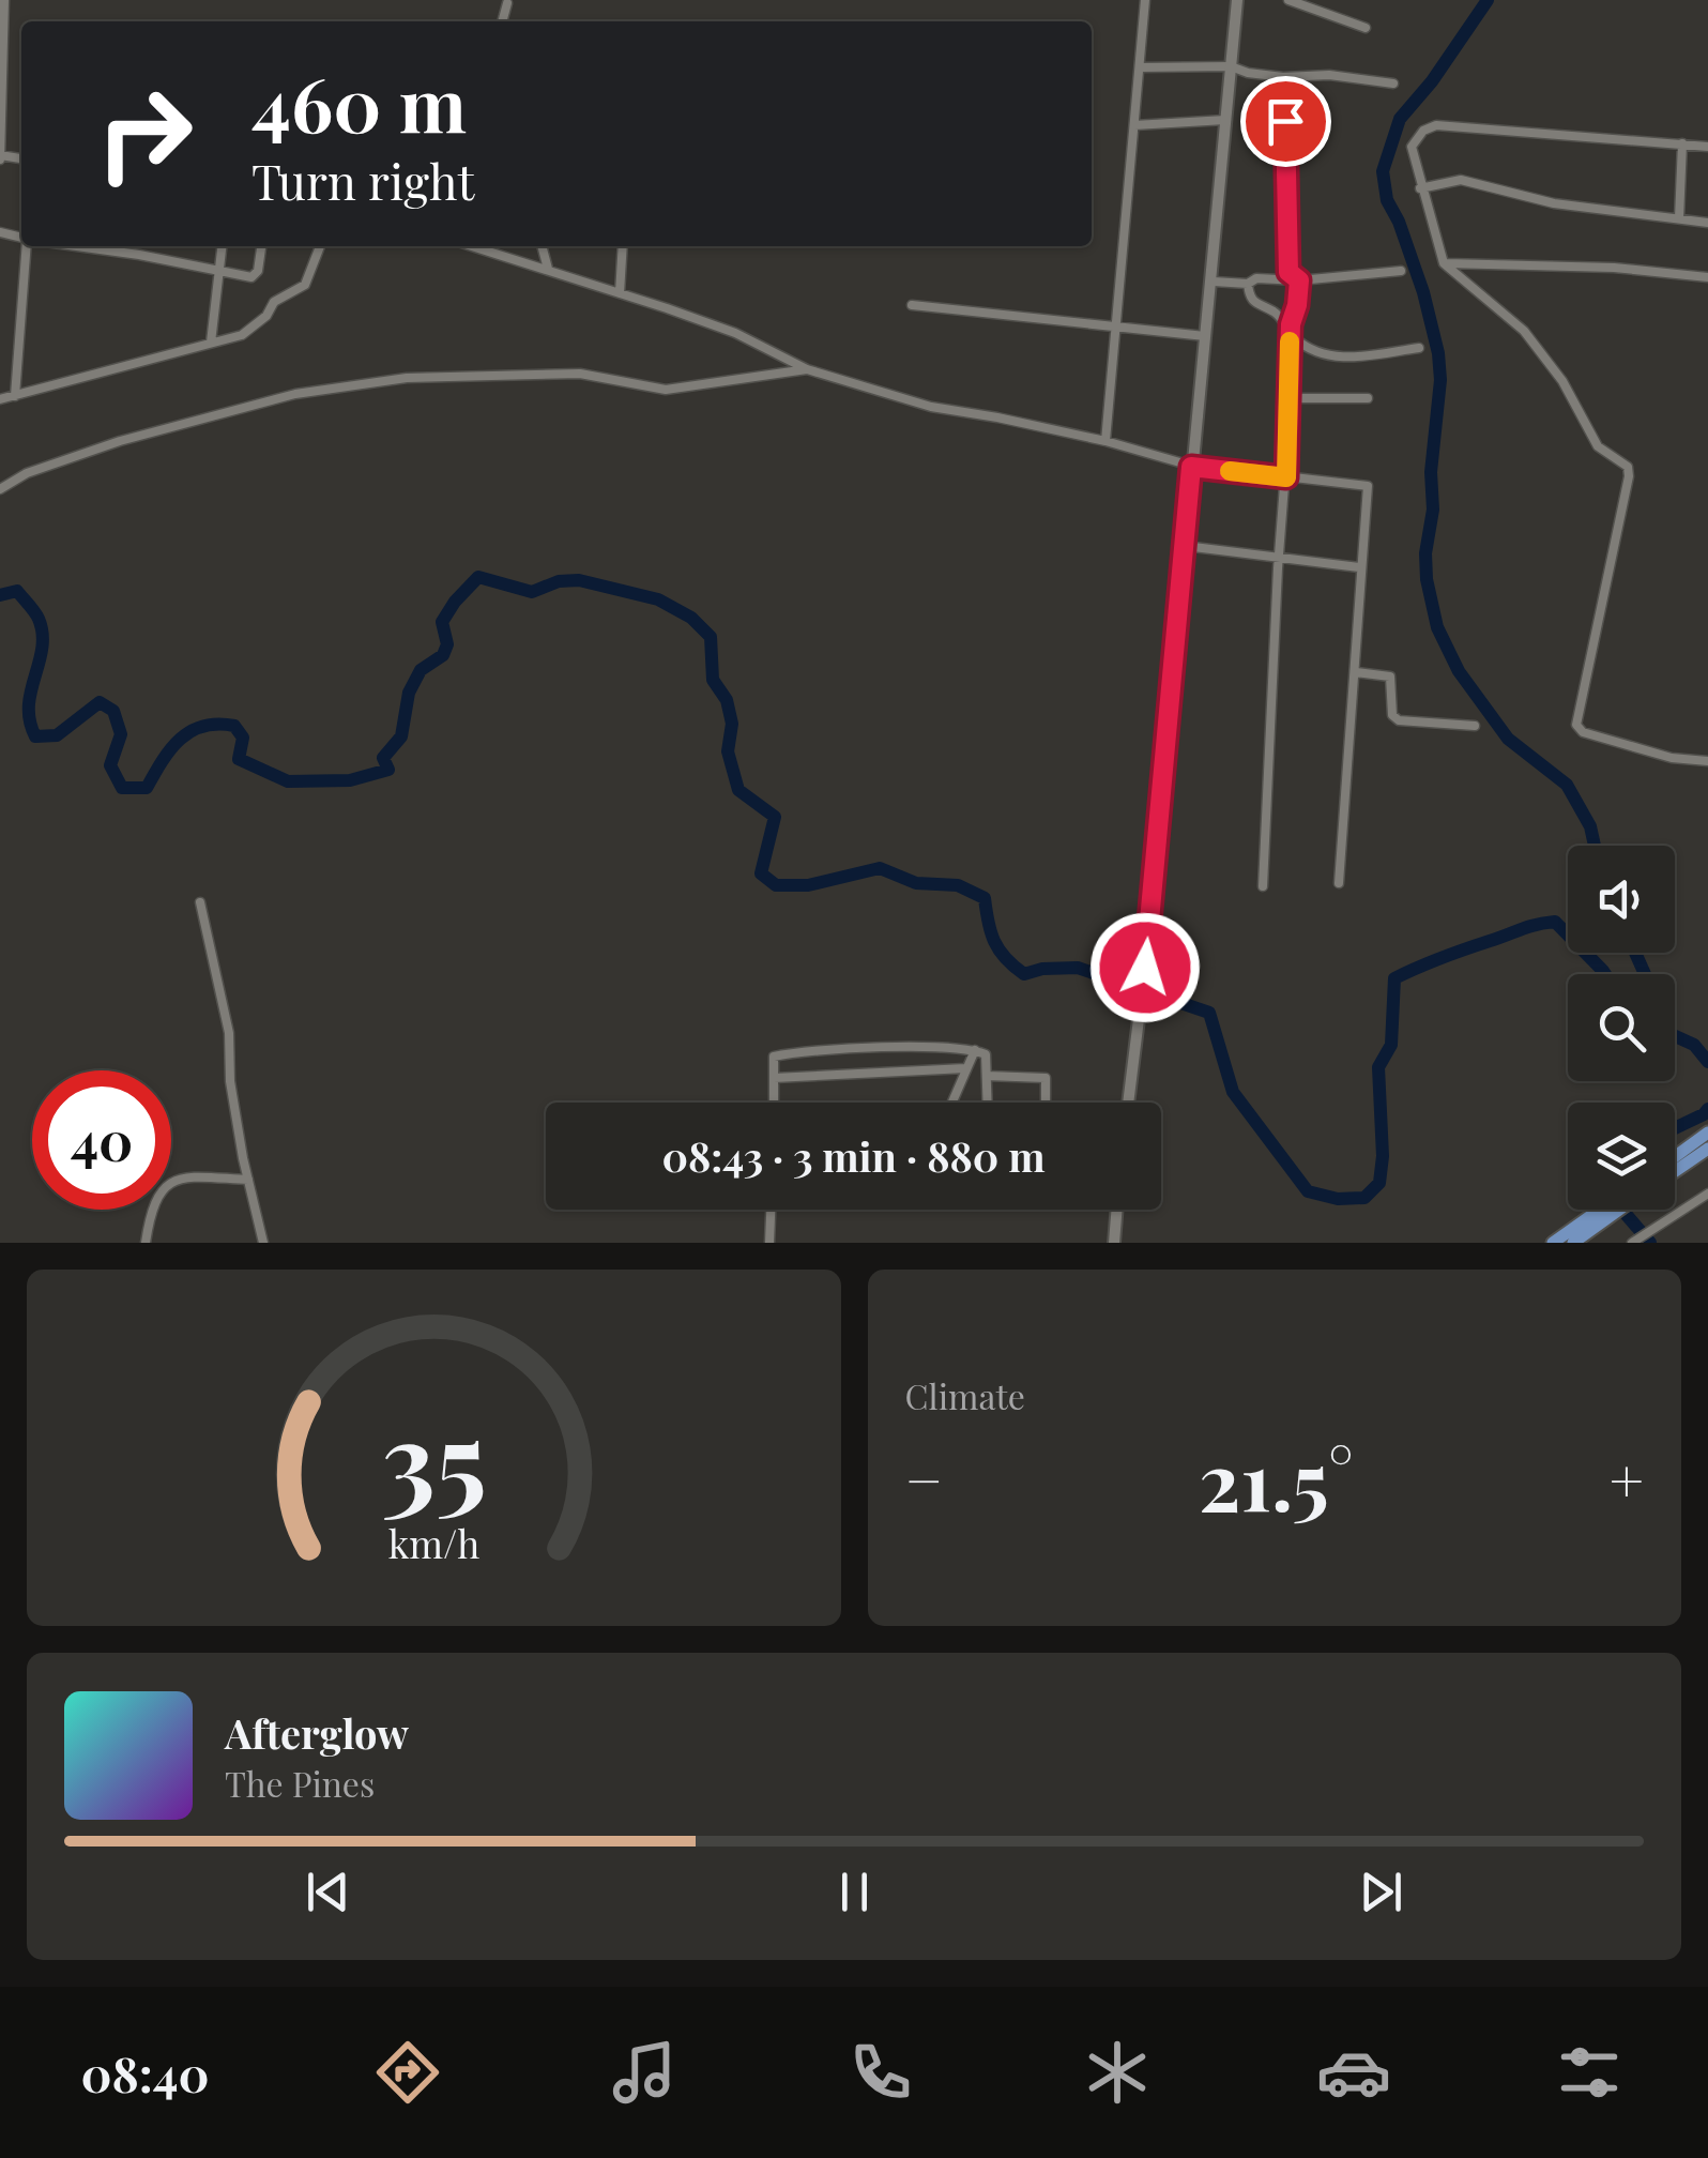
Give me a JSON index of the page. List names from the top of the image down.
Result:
{
  "page": {
    "turn": ["460 m", "Turn right"],
    "limit": "40",
    "trip": "08:43 · 3 min · 880 m",
    "tile": "Climate",
    "heat": ["−", "21.5°", "+"],
    "song": ["Afterglow", "The Pines"],
    "tabs": "08:40",
    "gauge": ["35", "km/h"]
  }
}
